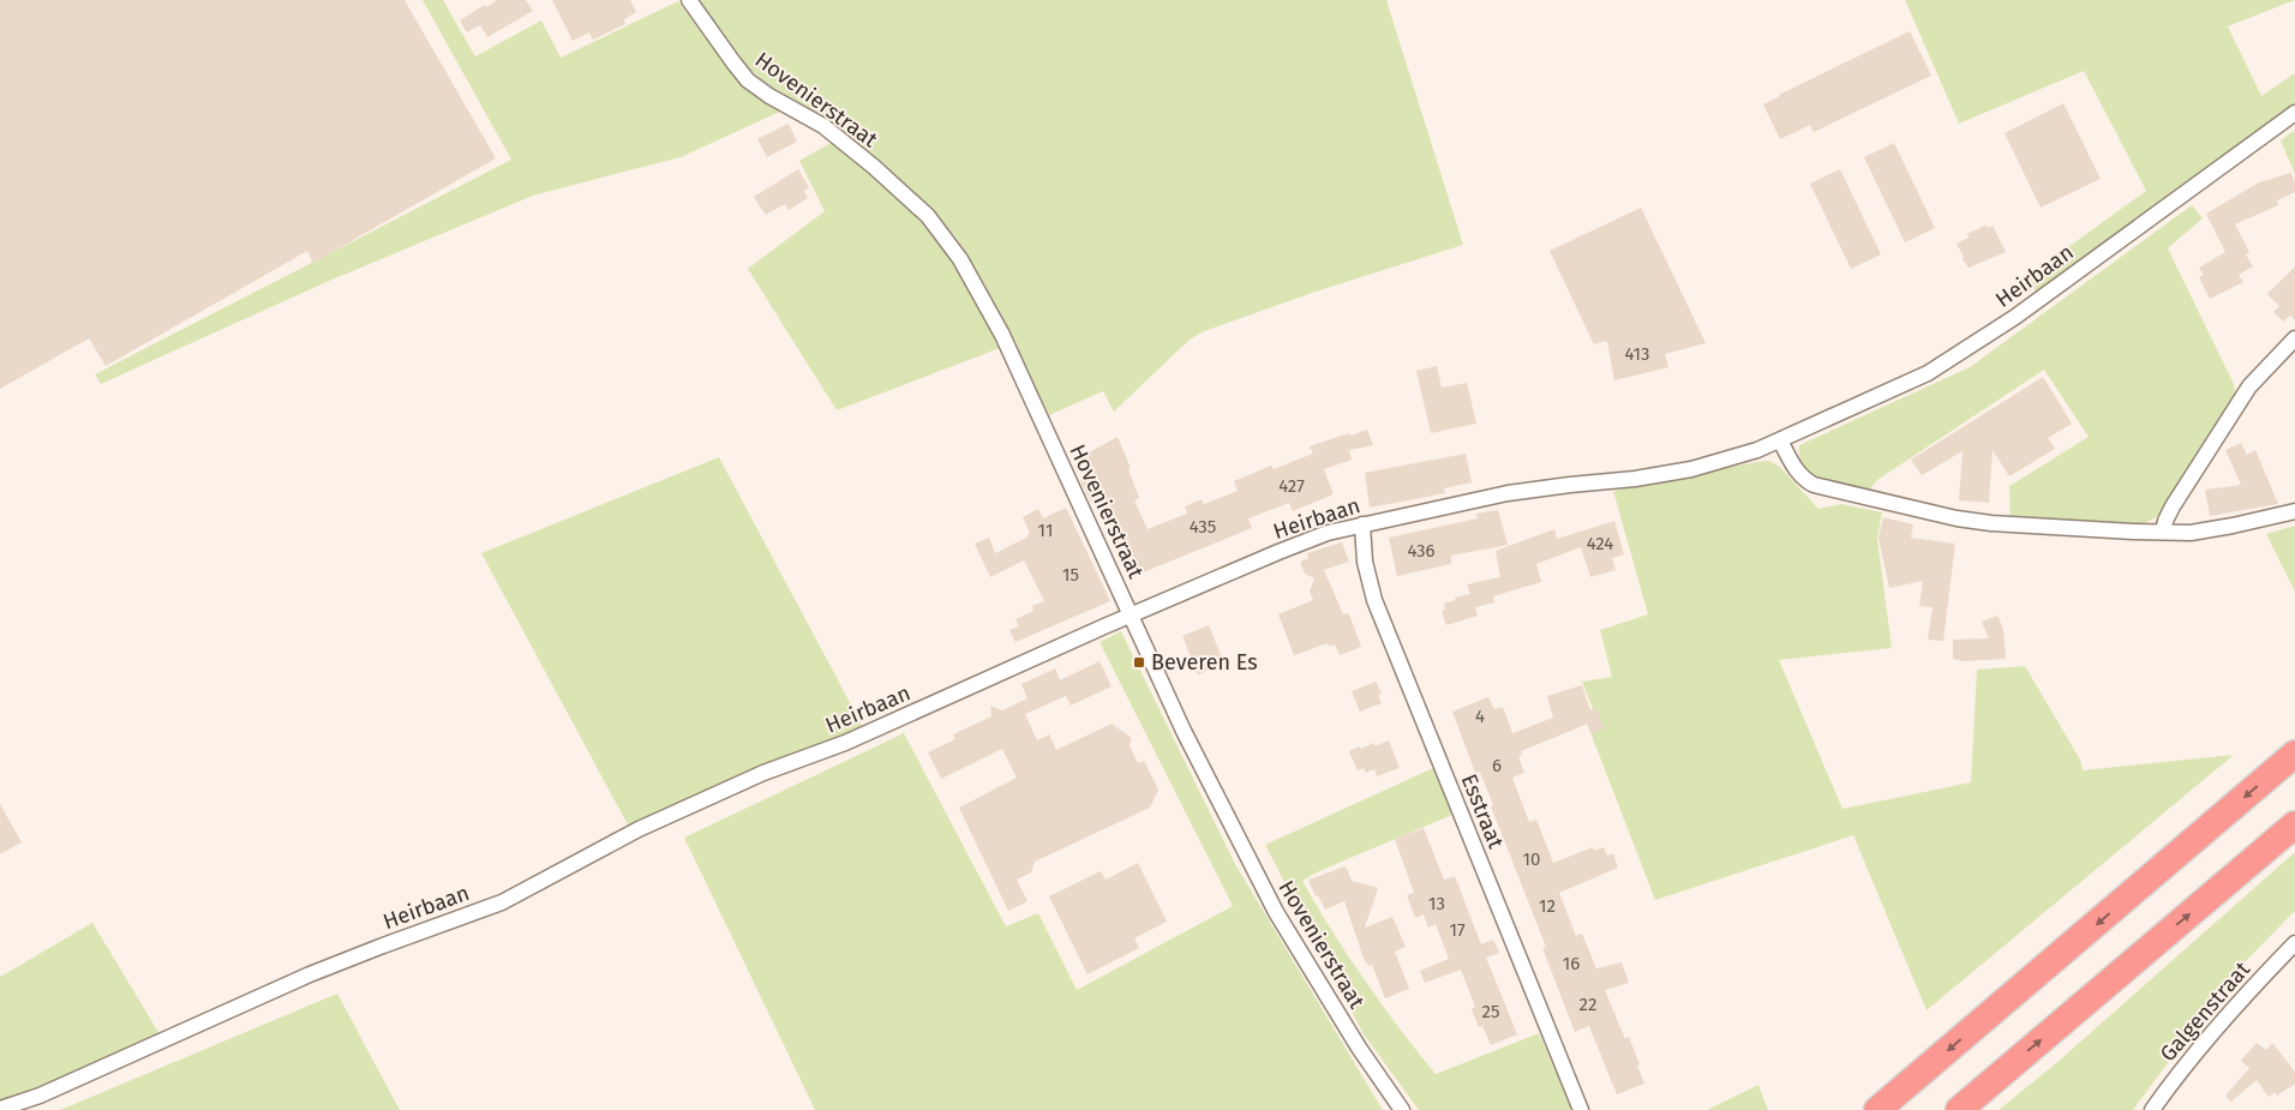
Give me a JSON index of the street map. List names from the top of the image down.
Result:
{
  "streets": {
    "street": [
      "Hovenierstraat",
      "Heirbaan",
      "Esstraat",
      "Galgenstraat"
    ]
  },
  "crossings": [
    ["Hovenierstraat", "Heirbaan"],
    ["Heirbaan", "Esstraat"]
  ],
  "places": {
    "transit": ["Beveren Es"]
  },
  "house_numbers": [
    "413",
    "427",
    "435",
    "11",
    "424",
    "436",
    "15",
    "4",
    "6",
    "10",
    "13",
    "12",
    "17",
    "16",
    "22",
    "25"
  ]
}
